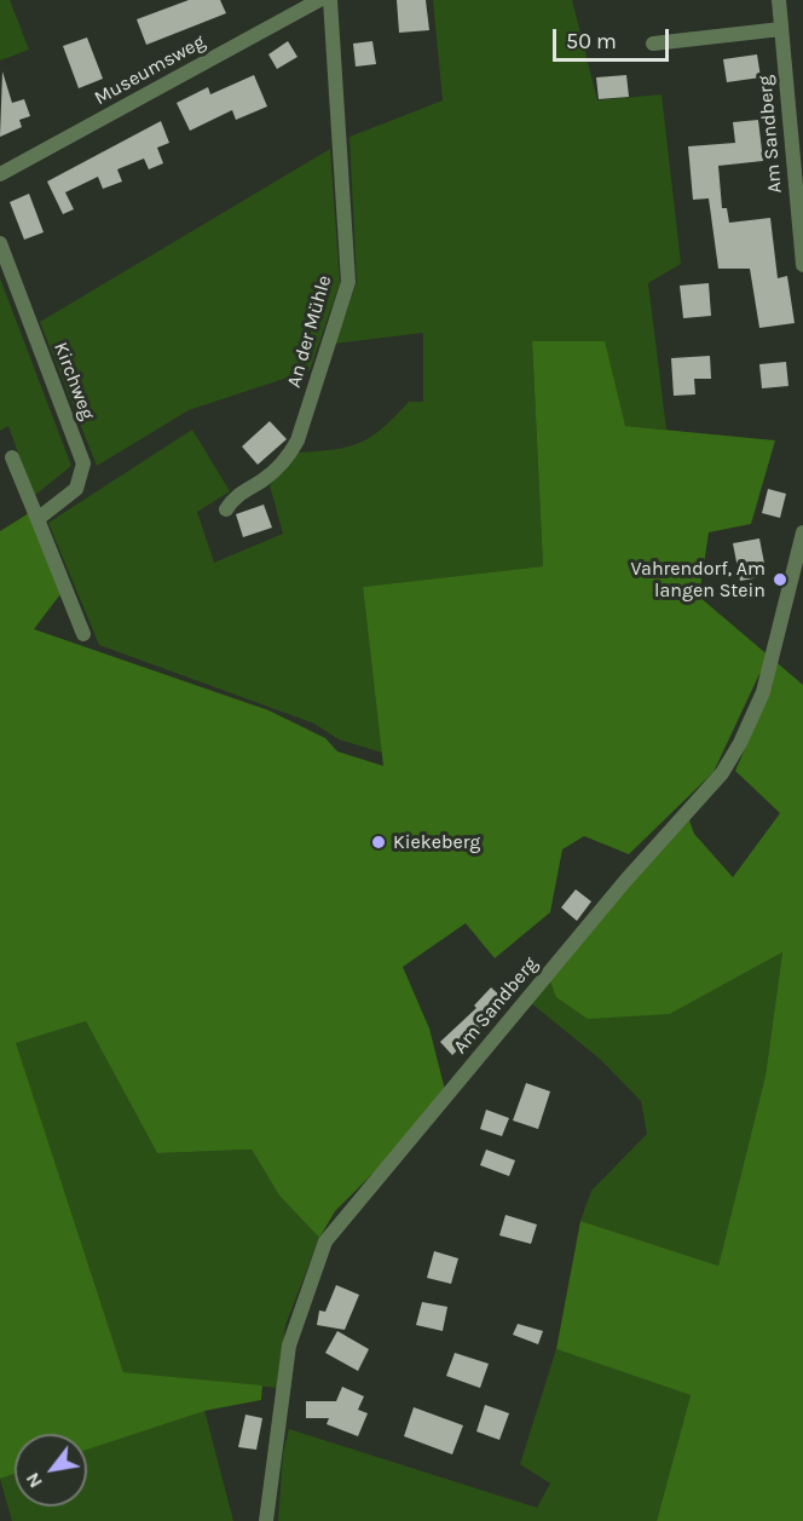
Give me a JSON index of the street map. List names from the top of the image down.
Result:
{
  "streets": {
    "street": [
      "Museumsweg",
      "Am Sandberg",
      "An der Mühle",
      "Kirchweg"
    ]
  },
  "places": ["Vahrendorf, Am langen Stein", "Kiekeberg"],
  "scale_bar": "50 m",
  "north": "bottom left"
}
